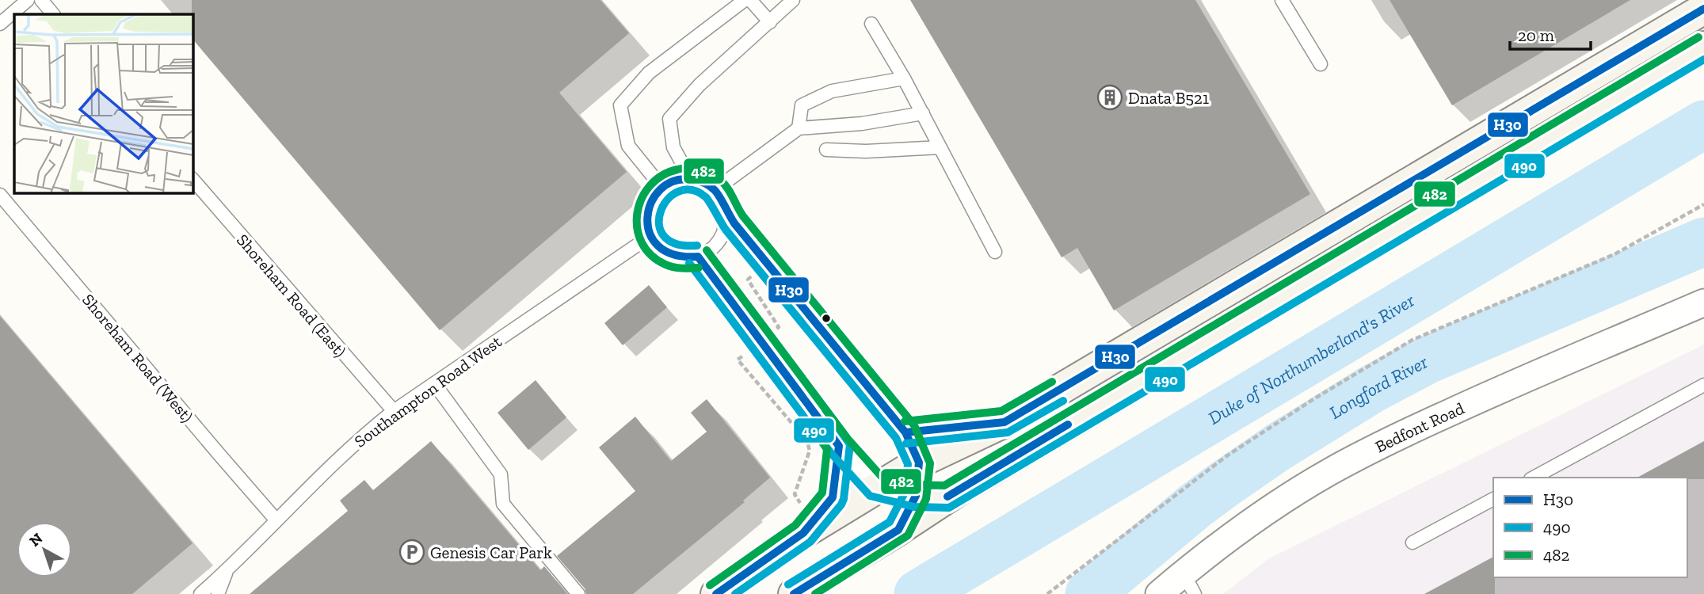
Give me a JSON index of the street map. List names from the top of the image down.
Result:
{
  "streets": {
    "street": ["Bedfont Road"],
    "lane": ["Shoreham Road (East)", "Shoreham Road (West)", "Southampton Road West"]
  },
  "crossings": [
    ["Shoreham Road (East)", "Southampton Road West"],
    ["Shoreham Road (West)", "Southampton Road West"]
  ],
  "water": ["Duke of Northumberland's River", "Longford River"],
  "places": {
    "building": ["Dnata B521"],
    "parking": ["Genesis Car Park"]
  },
  "lines": ["transit line H30", "transit line 482", "transit line 490"],
  "legend": ["H30", "490", "482"],
  "scale_bar": "20 m",
  "north": "top left"
}
